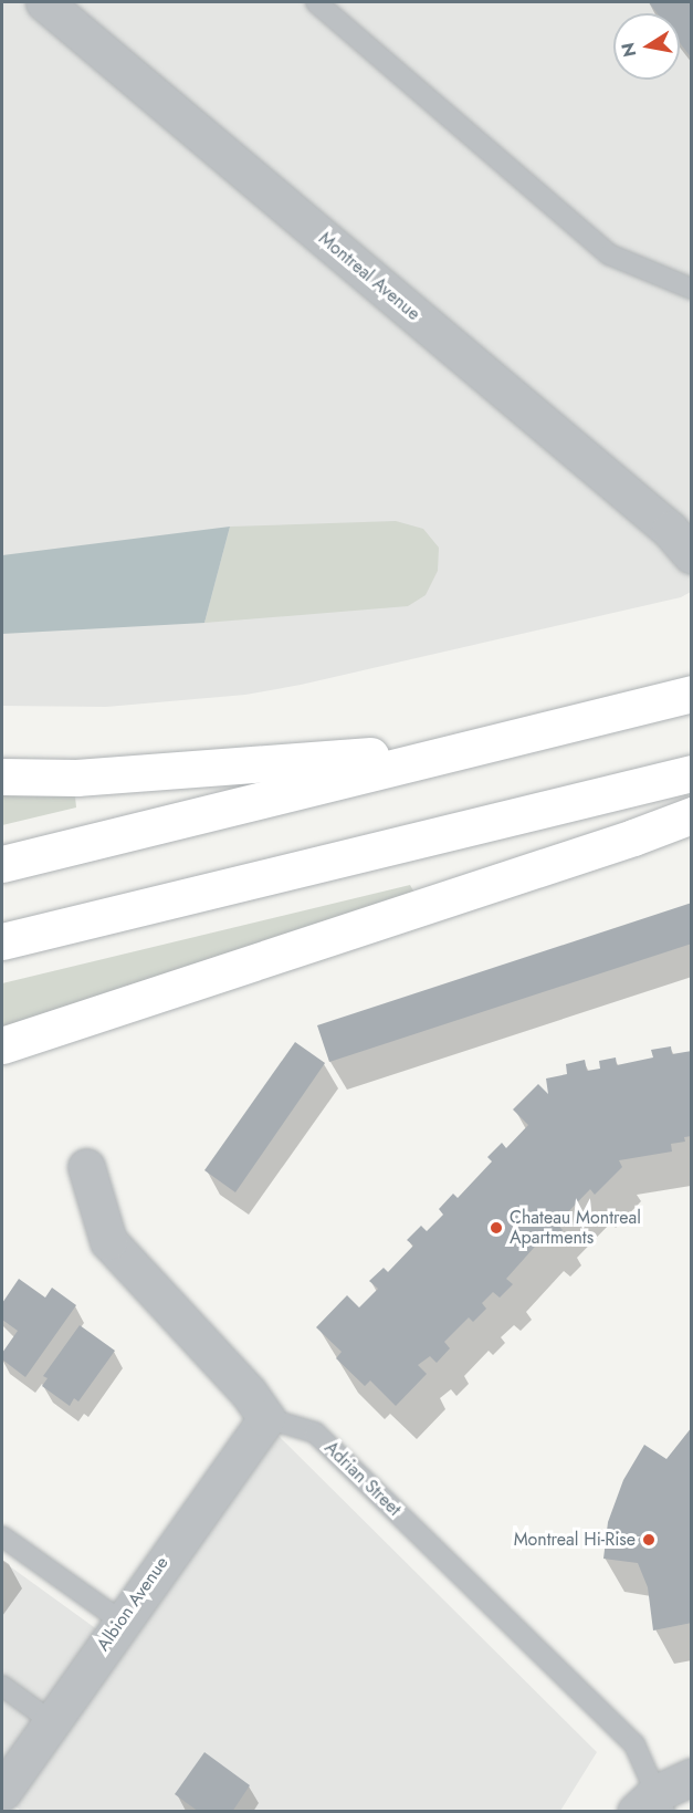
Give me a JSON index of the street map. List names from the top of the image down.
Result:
{
  "streets": {
    "street": ["Montreal Avenue", "Albion Avenue"],
    "lane": ["Adrian Street"]
  },
  "crossings": [
    ["Adrian Street", "Albion Avenue"]
  ],
  "places": ["Chateau Montreal Apartments", "Montreal Hi-Rise"],
  "north": "left"
}
